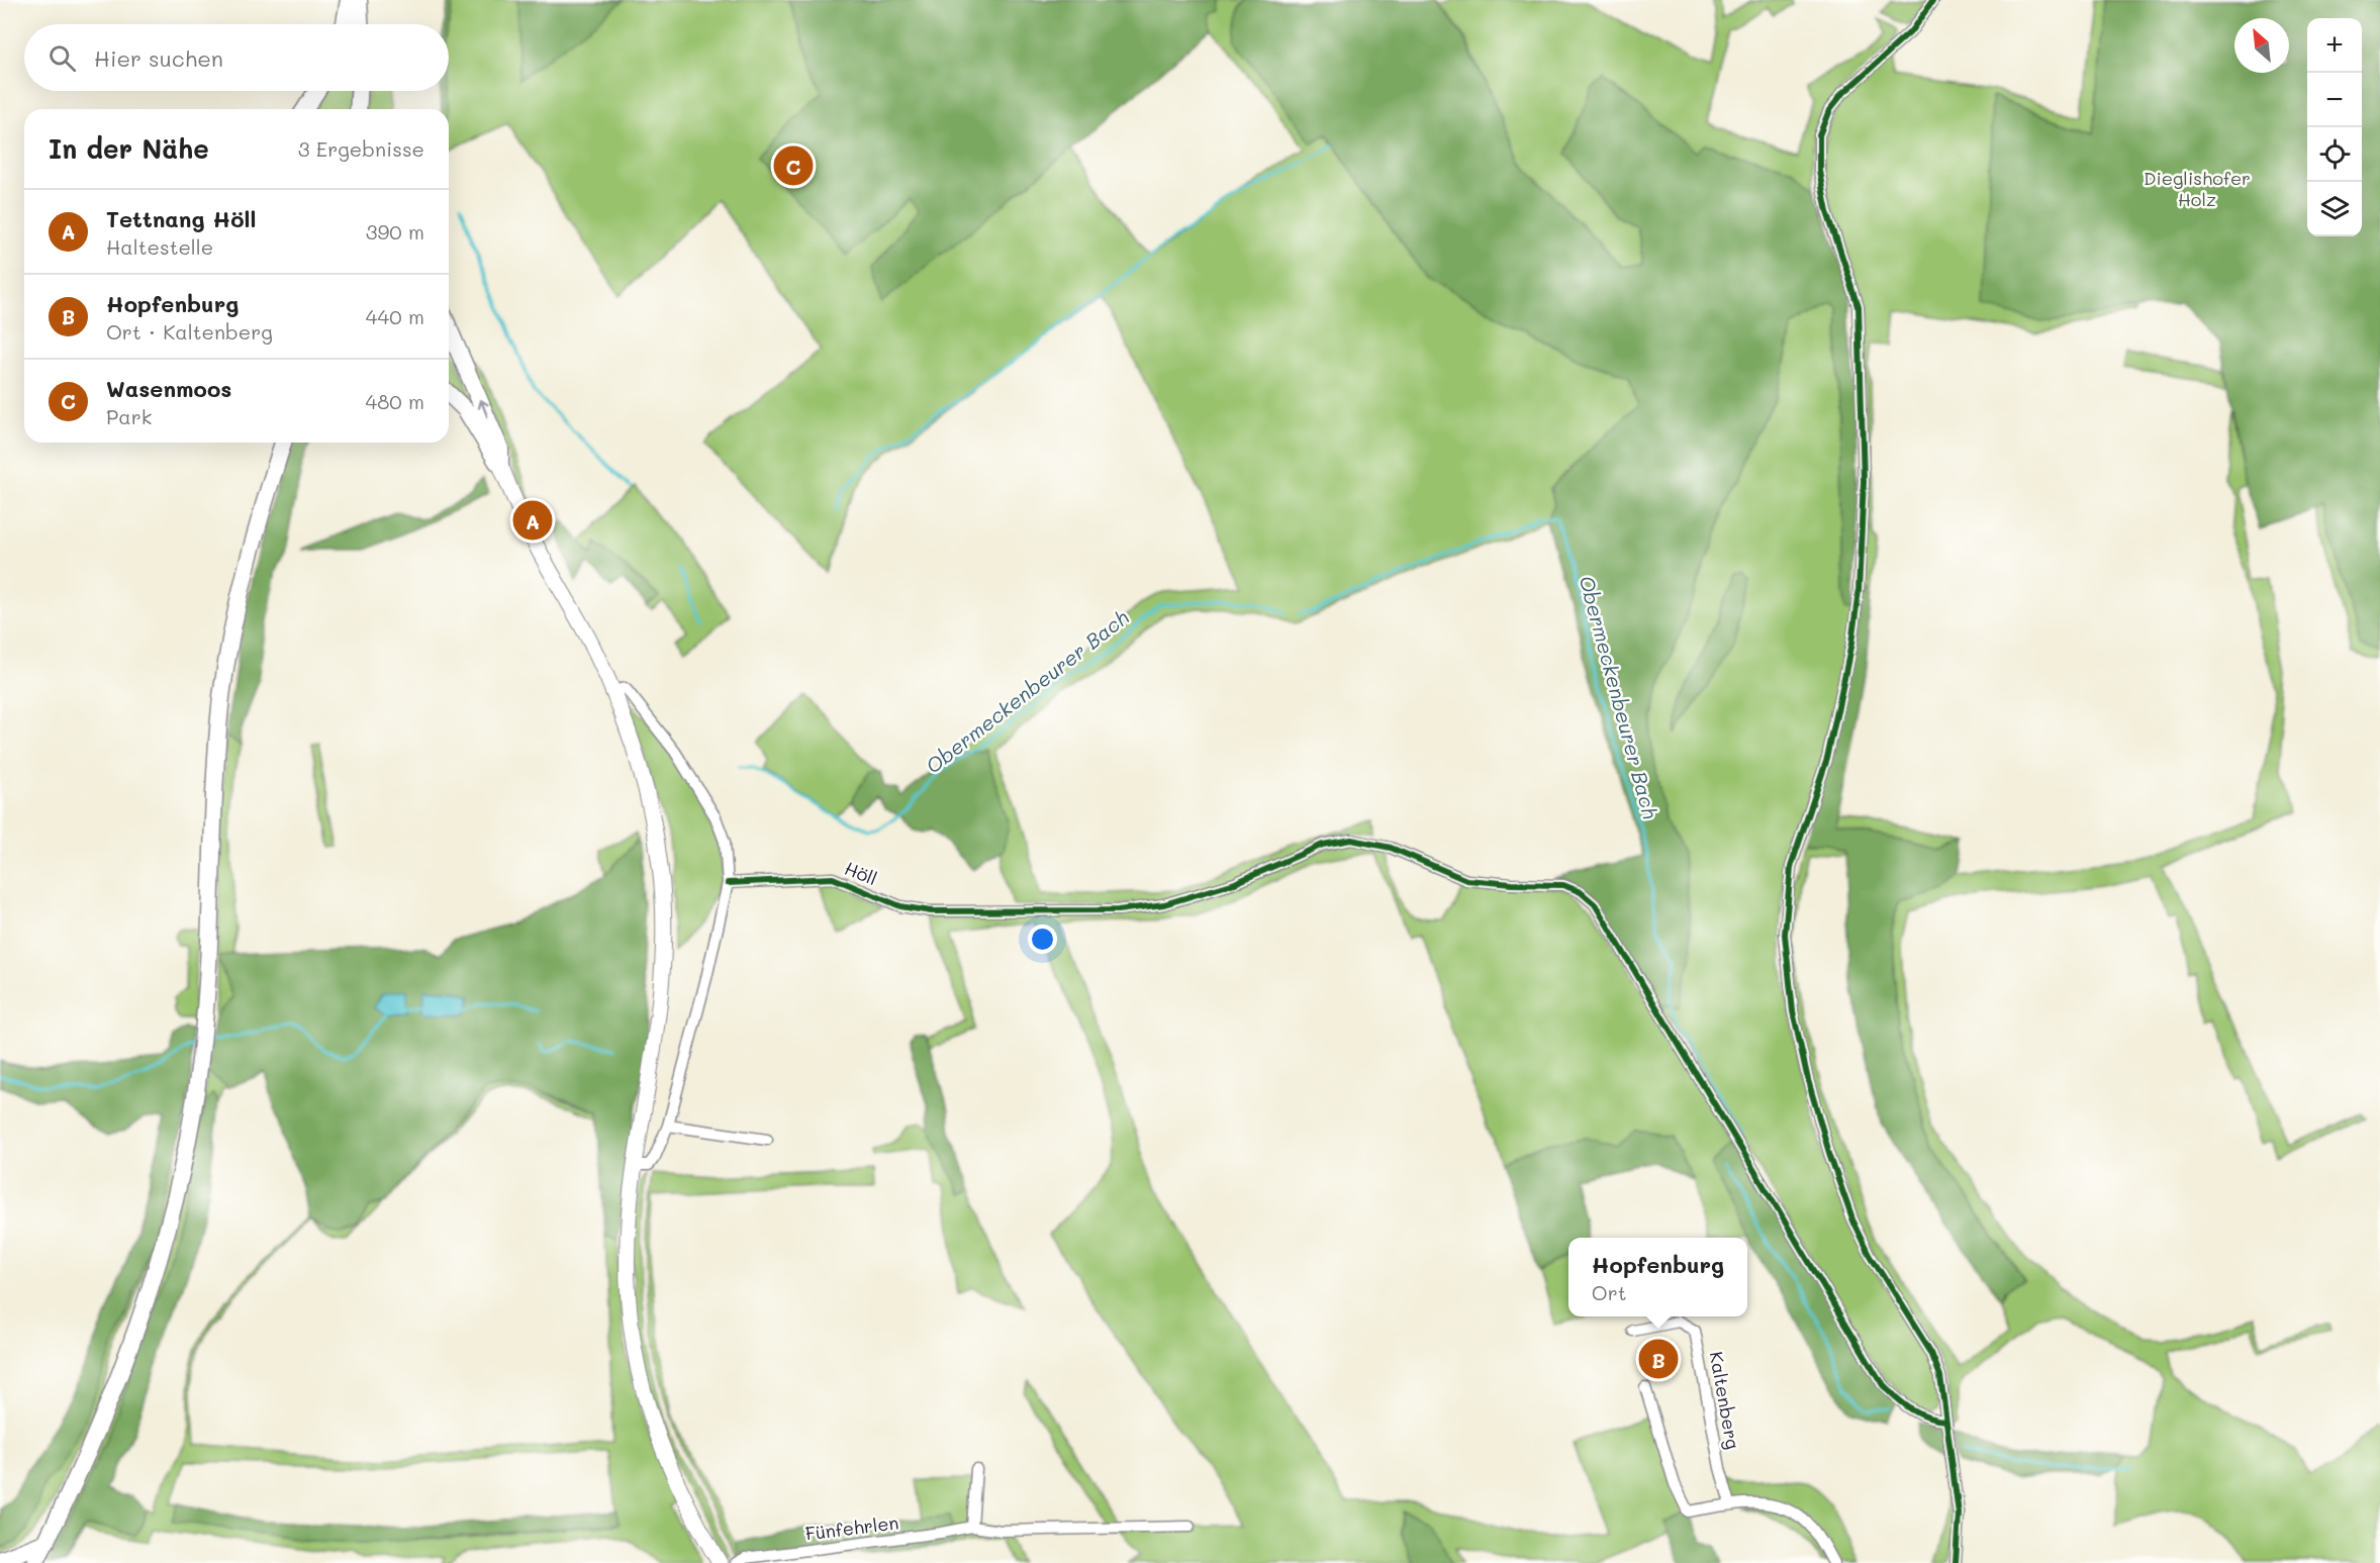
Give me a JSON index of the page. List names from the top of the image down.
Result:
{
  "streets": {
    "street": ["Höll", "Kaltenberg", "Fünfehrlen"]
  },
  "water": ["Obermeckenbeurer Bach"],
  "parks": ["Dieglishofer Holz"],
  "north": "top left",
  "page": {
    "map_buttons": ["+", "−"],
    "search": "Hier suchen",
    "heading": ["In der Nähe", "3 Ergebnisse"],
    "pins": ["C", "A", "B"],
    "list": [
      {
        "mark": "A",
        "name": "Tettnang Höll",
        "note": "Haltestelle",
        "value": "390 m"
      },
      {
        "mark": "B",
        "name": "Hopfenburg",
        "note": "Ort · Kaltenberg",
        "value": "440 m"
      },
      {
        "mark": "C",
        "name": "Wasenmoos",
        "note": "Park",
        "value": "480 m"
      }
    ],
    "popup": ["Hopfenburg", "Ort"]
  }
}
